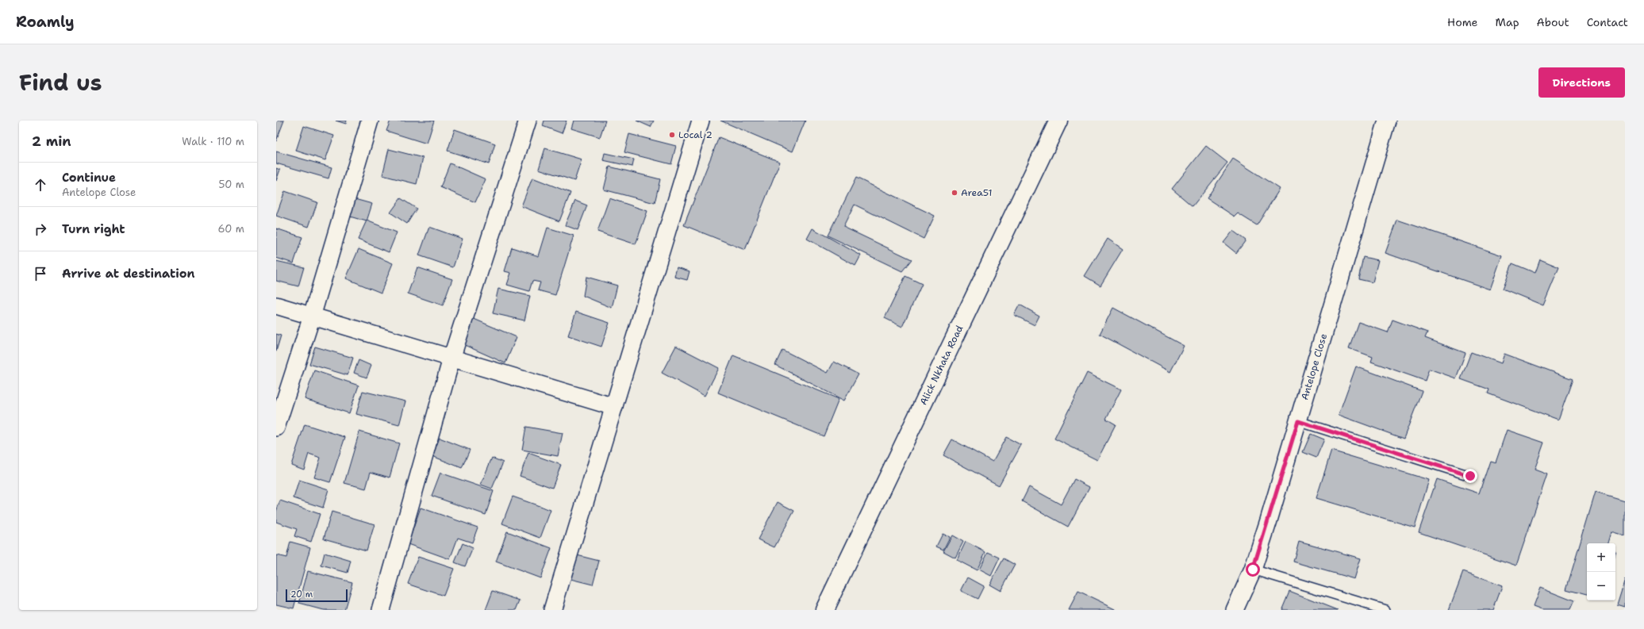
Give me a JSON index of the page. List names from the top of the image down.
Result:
{
  "streets": {
    "main road": ["Alick Nkhata Road"],
    "street": ["Antelope Close"]
  },
  "places": ["Local 2", "Area51"],
  "scale_bar": "20 m",
  "page": {
    "header": "Roamly",
    "nav": [
      "Home",
      "Map",
      "About",
      "Contact"
    ],
    "title": "Find us",
    "buttons": "Directions",
    "heading": ["2 min", "Walk · 110 m"],
    "list": [
      ["Continue", "Antelope Close", "50 m"],
      ["Turn right", "60 m"],
      "Arrive at destination"
    ],
    "map_buttons": ["+", "−"],
    "scale": "20 m"
  }
}
